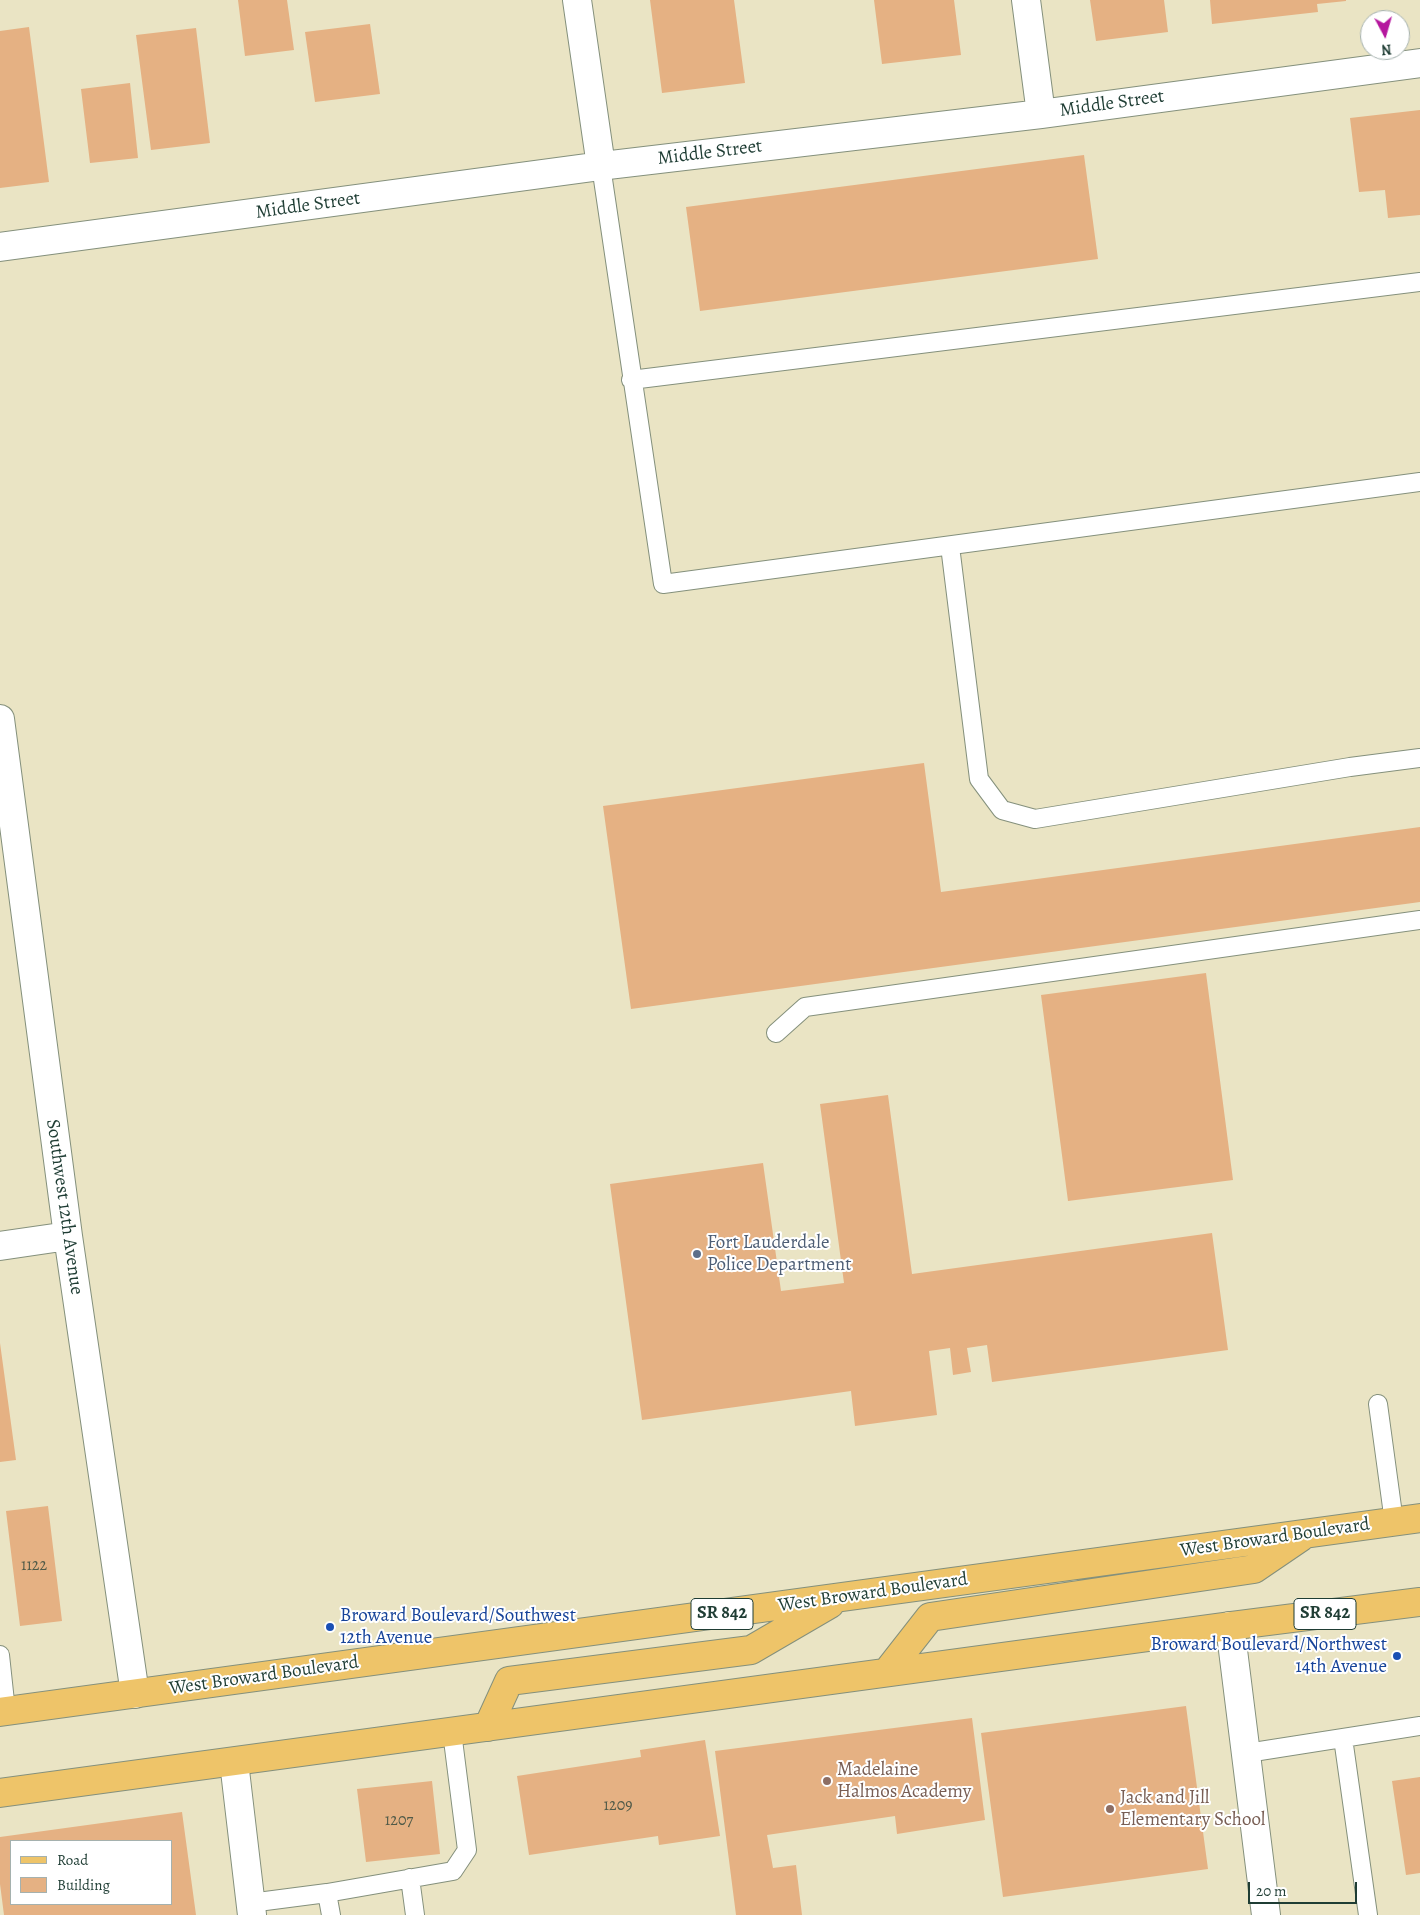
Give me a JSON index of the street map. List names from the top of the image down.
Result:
{
  "streets": {
    "main road": ["West Broward Boulevard", "SR 842"],
    "street": ["Middle Street", "Southwest 12th Avenue"]
  },
  "crossings": [
    ["Southwest 12th Avenue", "West Broward Boulevard"]
  ],
  "places": [
    "Fort Lauderdale Police Department",
    "Broward Boulevard/Southwest 12th Avenue",
    "Broward Boulevard/Northwest 14th Avenue",
    "Madelaine Halmos Academy",
    "Jack and Jill Elementary School"
  ],
  "house_numbers": ["1122", "1209", "1207"],
  "legend": ["Road", "Building"],
  "scale_bar": "20 m",
  "north": "bottom"
}
